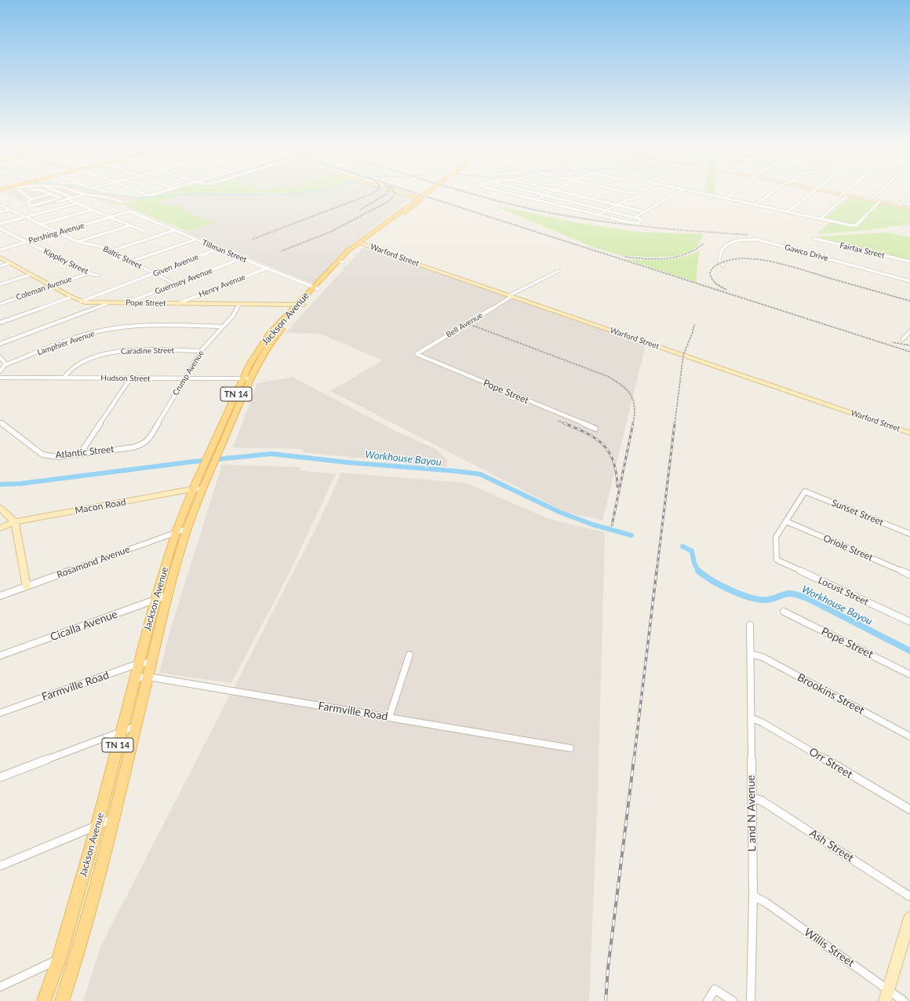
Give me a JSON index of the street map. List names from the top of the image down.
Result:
{
  "streets": {
    "main road": [
      "Warford Street",
      "Pope Street",
      "Jackson Avenue",
      "TN 14",
      "Macon Road"
    ],
    "street": [
      "Pershing Avenue",
      "Fairfax Street",
      "Tillman Street",
      "Gawco Drive",
      "Baltic Street",
      "Kippley Street",
      "Given Avenue",
      "Guernsey Avenue",
      "Henry Avenue",
      "Coleman Avenue",
      "Bell Avenue",
      "Lamphier Avenue",
      "Caradine Street",
      "Crump Avenue",
      "Hudson Street",
      "Atlantic Street",
      "Sunset Street",
      "Oriole Street",
      "Rosamond Avenue",
      "Locust Street",
      "Cicalla Avenue",
      "Farmville Road",
      "Brookins Street",
      "Orr Street",
      "L and N Avenue",
      "Ash Street",
      "Willis Street"
    ]
  },
  "crossings": [
    ["Pershing Avenue", "Tillman Street"],
    ["Pershing Avenue", "Baltic Street"],
    ["Pershing Avenue", "Kippley Street"],
    ["Tillman Street", "Given Avenue"],
    ["Tillman Street", "Guernsey Avenue"],
    ["Tillman Street", "Henry Avenue"],
    ["Tillman Street", "Jackson Avenue"],
    ["Warford Street", "Jackson Avenue"],
    ["Warford Street", "Bell Avenue"],
    ["Baltic Street", "Given Avenue"],
    ["Baltic Street", "Guernsey Avenue"],
    ["Kippley Street", "Coleman Avenue"],
    ["Given Avenue", "Pope Street"],
    ["Guernsey Avenue", "Pope Street"],
    ["Henry Avenue", "Pope Street"],
    ["Coleman Avenue", "Pope Street"],
    ["Pope Street", "Jackson Avenue"],
    ["Pope Street", "Bell Avenue"],
    ["Pope Street", "Crump Avenue"],
    ["Jackson Avenue", "Hudson Street"],
    ["Jackson Avenue", "Macon Road"],
    ["Jackson Avenue", "Rosamond Avenue"],
    ["Jackson Avenue", "Cicalla Avenue"],
    ["Jackson Avenue", "Farmville Road"],
    ["Lamphier Avenue", "Crump Avenue"],
    ["Caradine Street", "Crump Avenue"],
    ["Caradine Street", "Hudson Street"],
    ["Crump Avenue", "Hudson Street"],
    ["Crump Avenue", "Atlantic Street"],
    ["Sunset Street", "Oriole Street"],
    ["Sunset Street", "Locust Street"],
    ["Oriole Street", "Locust Street"],
    ["Brookins Street", "L and N Avenue"],
    ["Orr Street", "L and N Avenue"],
    ["L and N Avenue", "Ash Street"],
    ["L and N Avenue", "Willis Street"]
  ],
  "water": ["Workhouse Bayou"]
}
